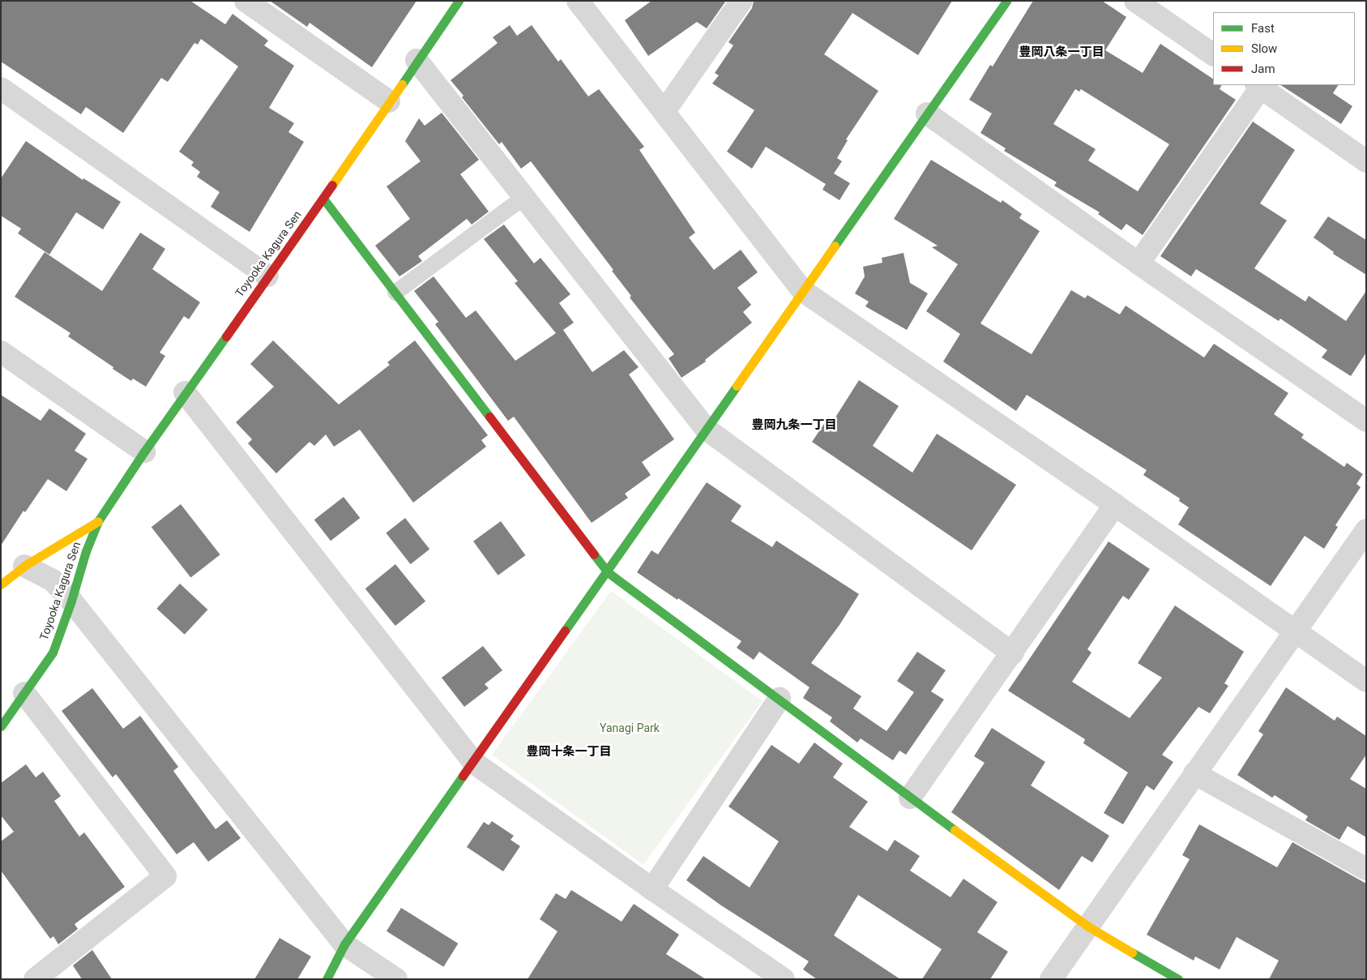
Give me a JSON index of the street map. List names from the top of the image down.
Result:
{
  "streets": {
    "street": ["Toyooka Kagura Sen"]
  },
  "districts": ["豊岡八条一丁目", "豊岡九条一丁目", "豊岡十条一丁目"],
  "parks": ["Yanagi Park"],
  "legend": ["Fast", "Slow", "Jam"]
}
